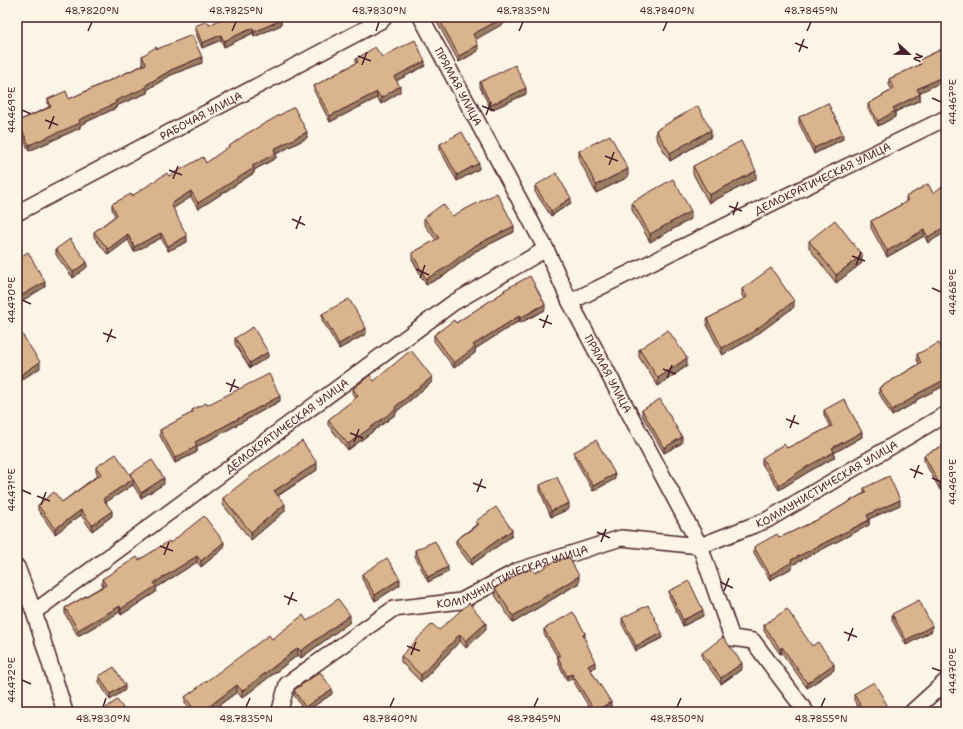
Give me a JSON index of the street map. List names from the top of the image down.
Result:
{
  "streets": {
    "street": [
      "ПРЯМАЯ УЛИЦА",
      "РАБОЧАЯ УЛИЦА",
      "ДЕМОКРАТИЧЕСКАЯ УЛИЦА",
      "КОММУНИСТИЧЕСКАЯ УЛИЦА"
    ]
  },
  "crossings": [
    ["ПРЯМАЯ УЛИЦА", "ДЕМОКРАТИЧЕСКАЯ УЛИЦА"],
    ["ПРЯМАЯ УЛИЦА", "КОММУНИСТИЧЕСКАЯ УЛИЦА"]
  ],
  "north": "right",
  "coordinates": [
    "48.7820°N",
    "48.7825°N",
    "48.7830°N",
    "48.7835°N",
    "48.7840°N",
    "48.7845°N",
    "44.467°E",
    "44.469°E",
    "44.468°E",
    "44.470°E",
    "44.471°E",
    "44.472°E",
    "48.7850°N",
    "48.7855°N"
  ]
}
